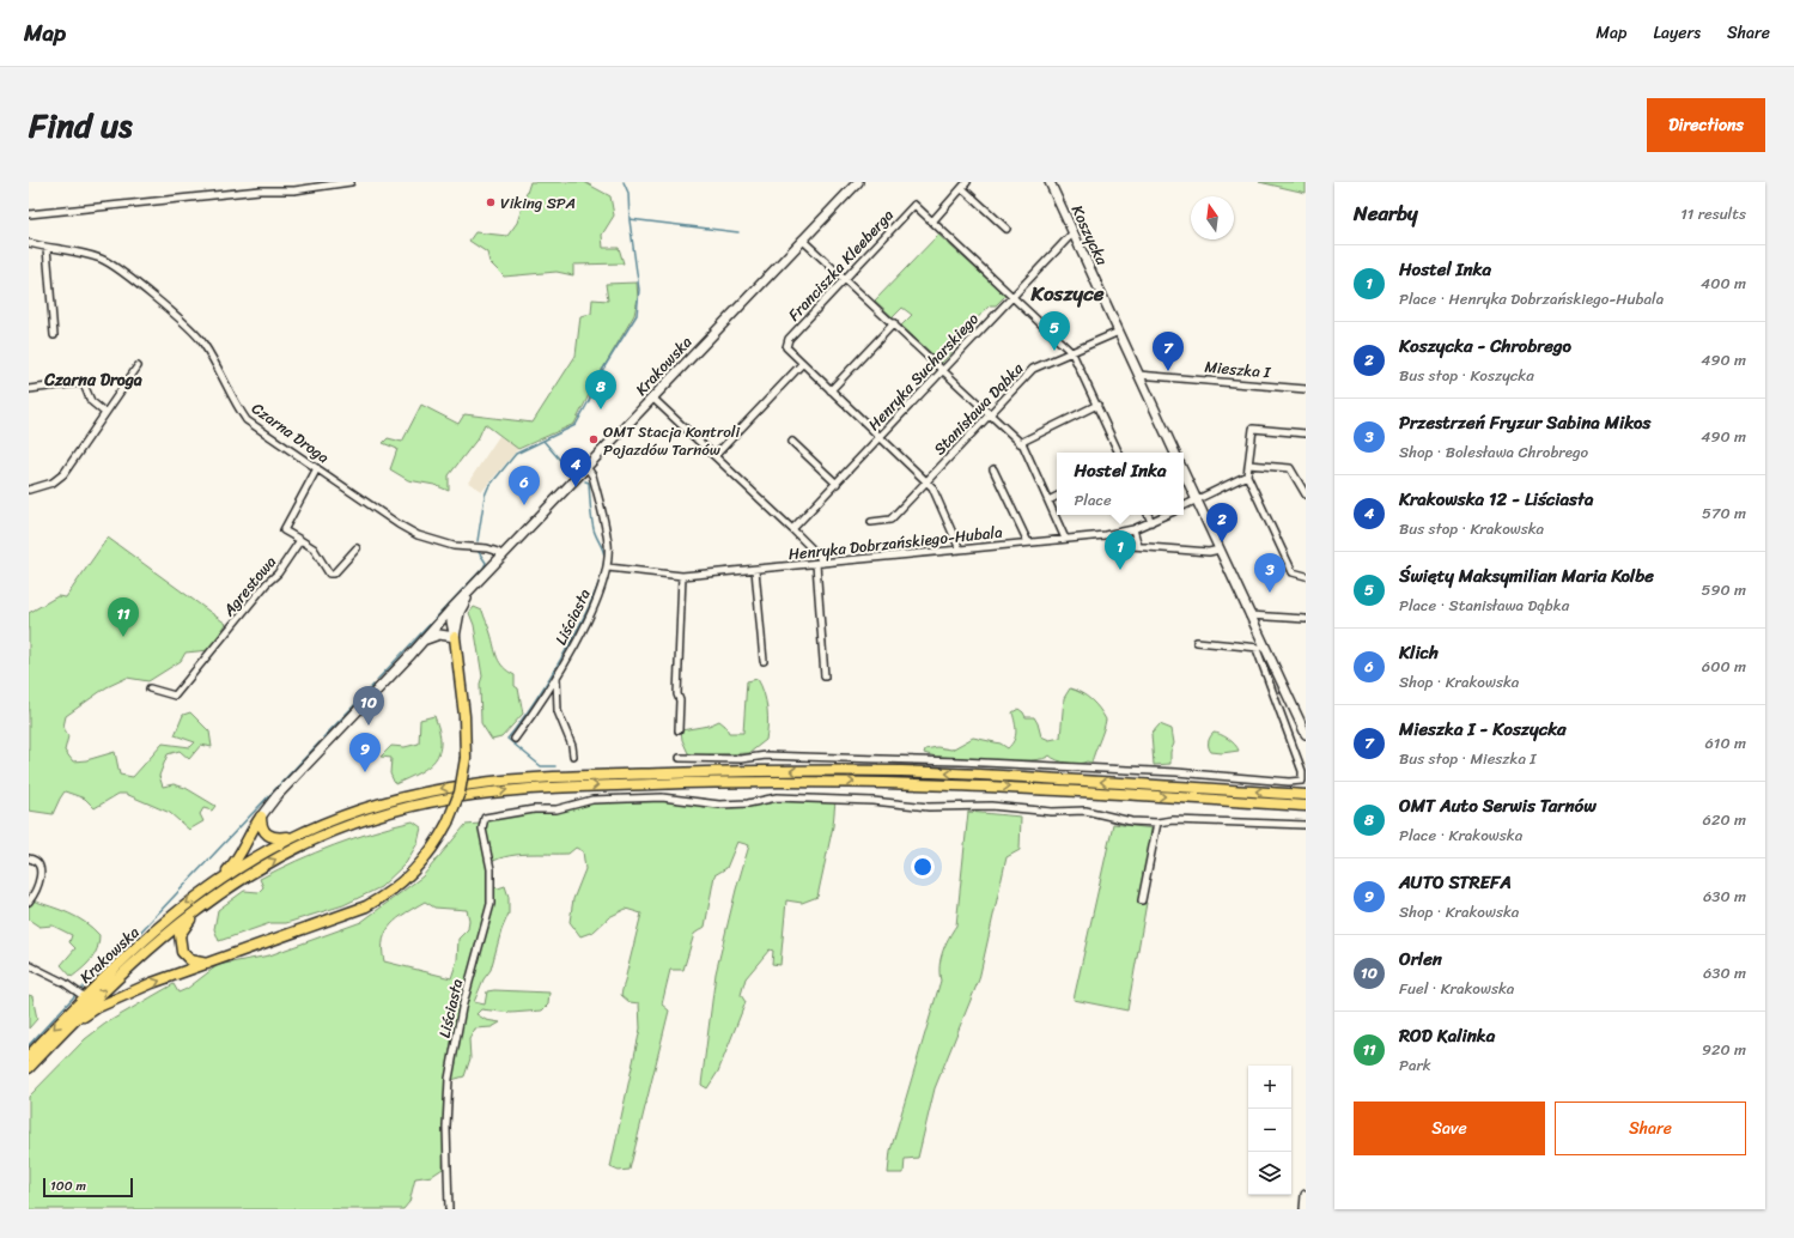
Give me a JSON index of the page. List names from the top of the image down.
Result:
{
  "streets": {
    "main road": ["Koszycka", "Krakowska"],
    "street": [
      "Franciszka Kleeberga",
      "Mieszka I",
      "Henryka Sucharskiego",
      "Stanisława Dąbka",
      "Czarna Droga",
      "Henryka Dobrzańskiego-Hubala",
      "Agrestowa",
      "Liściasta"
    ]
  },
  "crossings": [
    ["Koszycka", "Mieszka I"],
    ["Koszycka", "Henryka Sucharskiego"],
    ["Koszycka", "Stanisława Dąbka"],
    ["Franciszka Kleeberga", "Henryka Sucharskiego"],
    ["Franciszka Kleeberga", "Stanisława Dąbka"],
    ["Franciszka Kleeberga", "Henryka Dobrzańskiego-Hubala"],
    ["Krakowska", "Czarna Droga"],
    ["Krakowska", "Liściasta"],
    ["Henryka Dobrzańskiego-Hubala", "Liściasta"]
  ],
  "districts": ["Koszyce", "Czarna Droga"],
  "places": ["Viking SPA", "OMT Stacja Kontroli Pojazdów Tarnów"],
  "scale_bar": "100 m",
  "north": "top",
  "page": {
    "header": "Map",
    "nav": ["Map", "Layers", "Share"],
    "title": "Find us",
    "buttons": [
      "Directions",
      ["Save", "Share"]
    ],
    "heading": ["Nearby", "11 results"],
    "list": [
      {
        "mark": "1",
        "name": "Hostel Inka",
        "note": "Place · Henryka Dobrzańskiego-Hubala",
        "value": "400 m"
      },
      {
        "mark": "2",
        "name": "Koszycka - Chrobrego",
        "note": "Bus stop · Koszycka",
        "value": "490 m"
      },
      {
        "mark": "3",
        "name": "Przestrzeń Fryzur Sabina Mikos",
        "note": "Shop · Bolesława Chrobrego",
        "value": "490 m"
      },
      {
        "mark": "4",
        "name": "Krakowska 12 - Liściasta",
        "note": "Bus stop · Krakowska",
        "value": "570 m"
      },
      {
        "mark": "5",
        "name": "Święty Maksymilian Maria Kolbe",
        "note": "Place · Stanisława Dąbka",
        "value": "590 m"
      },
      {
        "mark": "6",
        "name": "Klich",
        "note": "Shop · Krakowska",
        "value": "600 m"
      },
      {
        "mark": "7",
        "name": "Mieszka I - Koszycka",
        "note": "Bus stop · Mieszka I",
        "value": "610 m"
      },
      {
        "mark": "8",
        "name": "OMT Auto Serwis Tarnów",
        "note": "Place · Krakowska",
        "value": "620 m"
      },
      {
        "mark": "9",
        "name": "AUTO STREFA",
        "note": "Shop · Krakowska",
        "value": "630 m"
      },
      {
        "mark": "10",
        "name": "Orlen",
        "note": "Fuel · Krakowska",
        "value": "630 m"
      },
      {
        "mark": "11",
        "name": "ROD Kalinka",
        "note": "Park",
        "value": "920 m"
      }
    ],
    "pins": [
      "5",
      "7",
      "8",
      "4",
      "6",
      "2",
      "1",
      "3",
      "11",
      "10",
      "9"
    ],
    "popup": ["Hostel Inka", "Place"],
    "map_buttons": ["+", "−"],
    "scale": "100 m"
  }
}
